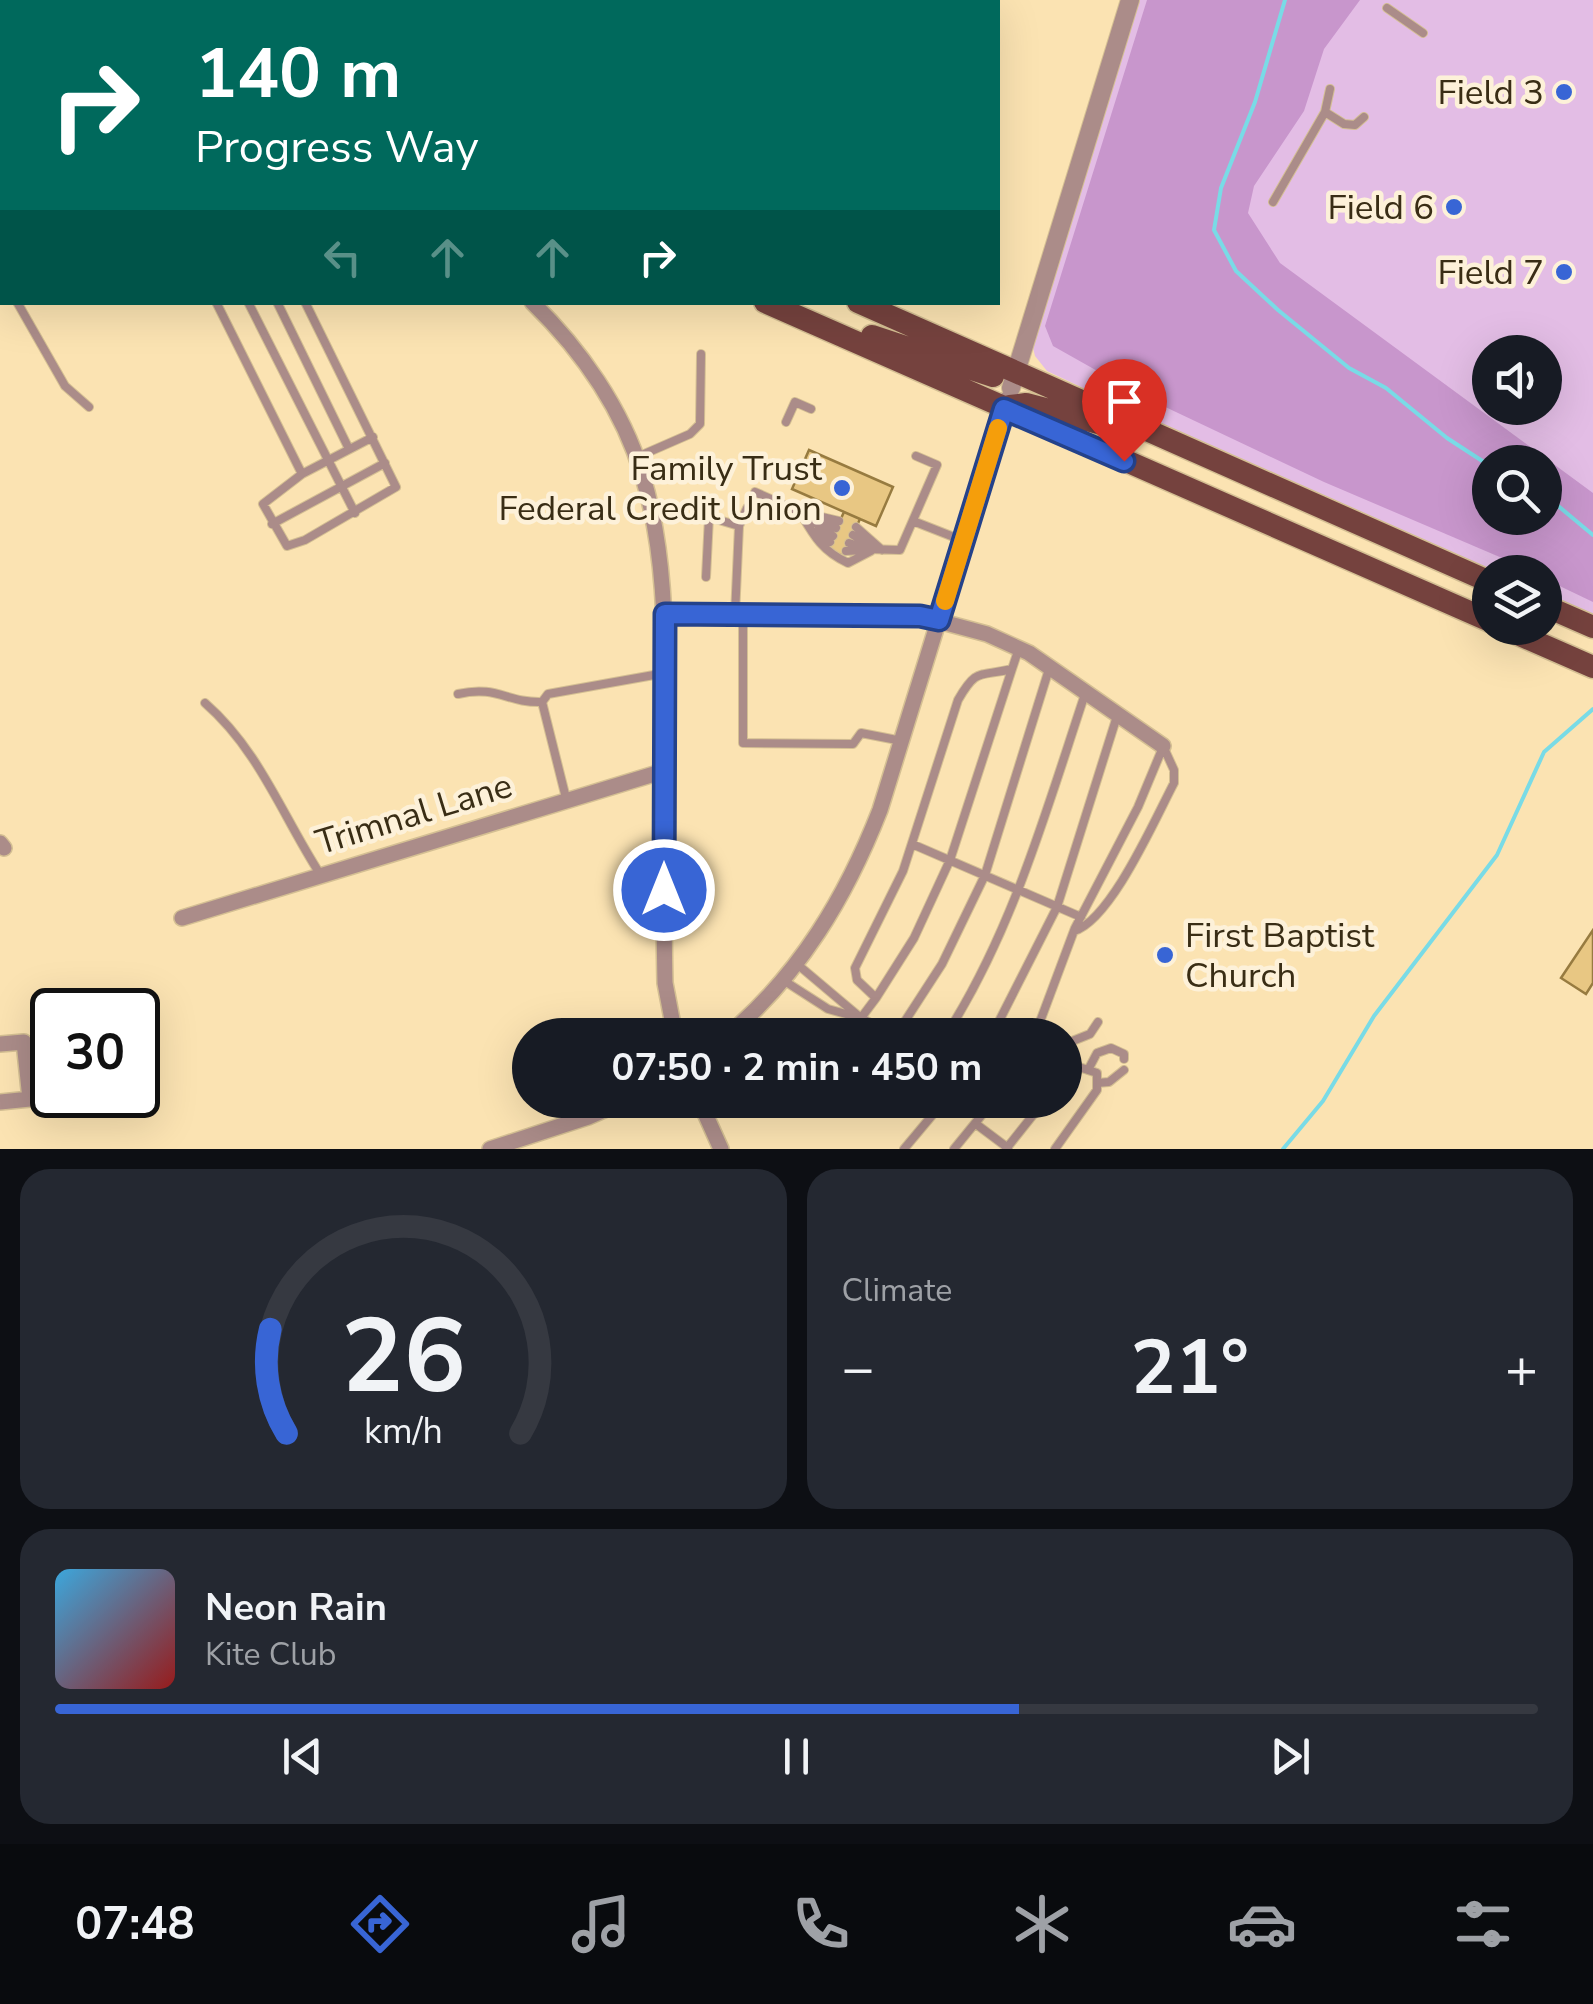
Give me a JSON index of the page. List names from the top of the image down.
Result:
{
  "streets": {
    "street": ["Trimnal Lane"]
  },
  "places": [
    "Field 3",
    "Field 6",
    "Field 7",
    "Family Trust Federal Credit Union",
    "First Baptist Church"
  ],
  "page": {
    "turn": ["140 m", "Progress Way"],
    "limit": "30",
    "trip": "07:50 · 2 min · 450 m",
    "tile": "Climate",
    "heat": ["−", "21°", "+"],
    "song": ["Neon Rain", "Kite Club"],
    "tabs": "07:48",
    "gauge": ["26", "km/h"]
  }
}
